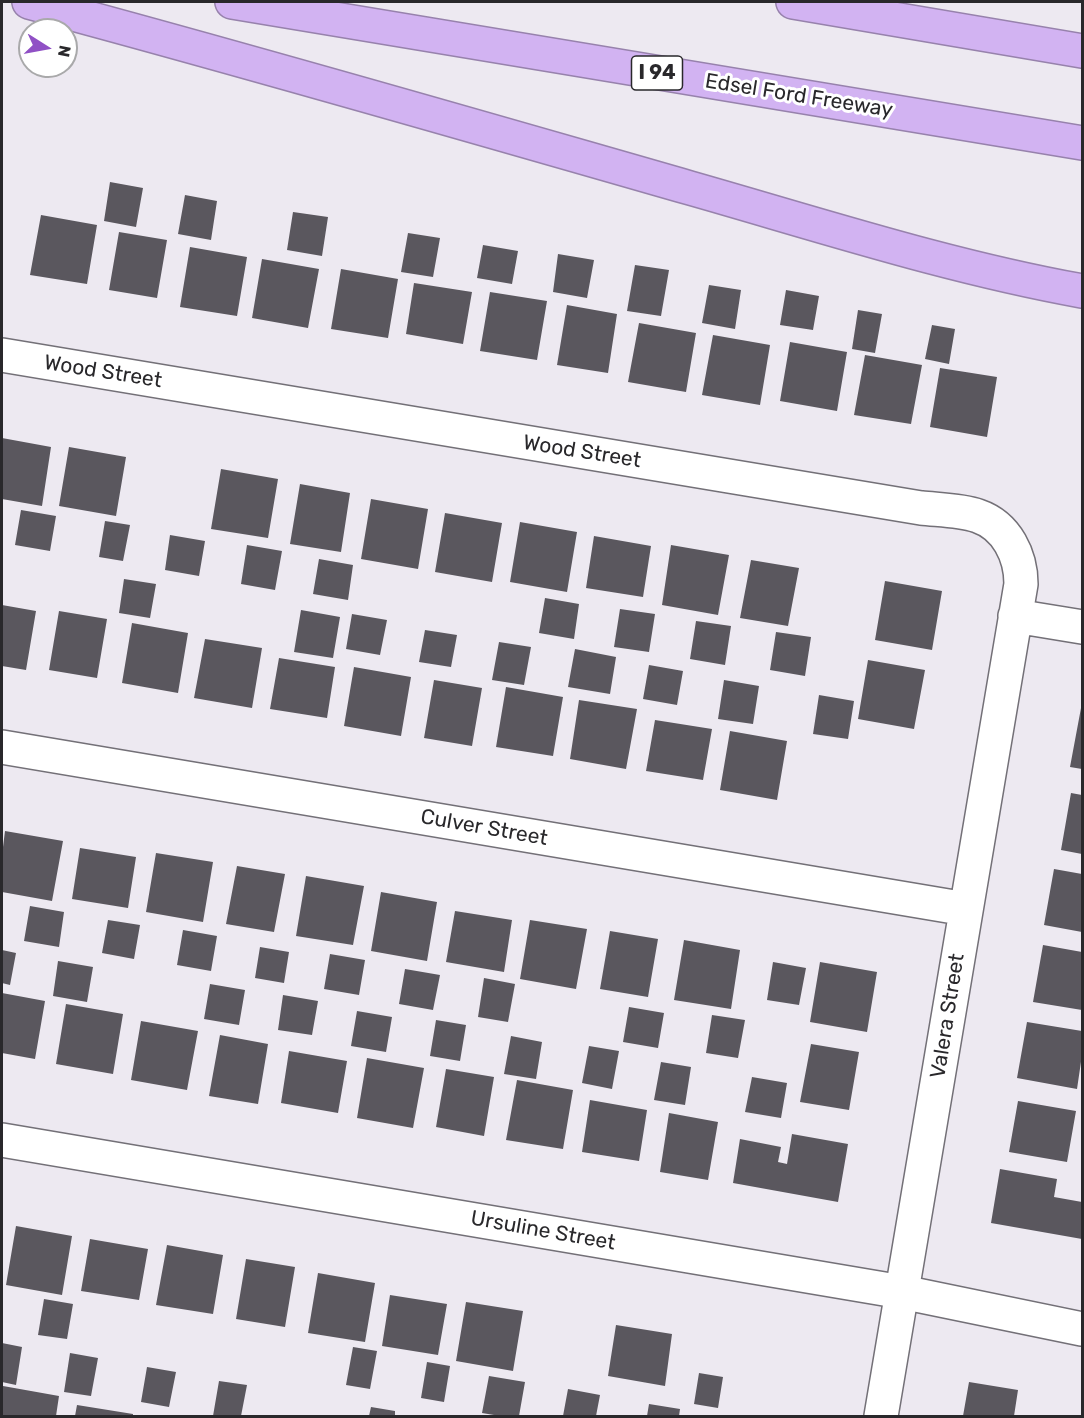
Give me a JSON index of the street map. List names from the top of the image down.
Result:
{
  "streets": {
    "highway": ["I 94", "Edsel Ford Freeway"],
    "street": [
      "Wood Street",
      "Culver Street",
      "Valera Street",
      "Ursuline Street"
    ]
  },
  "crossings": [
    ["Wood Street", "Valera Street"],
    ["Culver Street", "Valera Street"],
    ["Valera Street", "Ursuline Street"]
  ],
  "north": "right"
}
